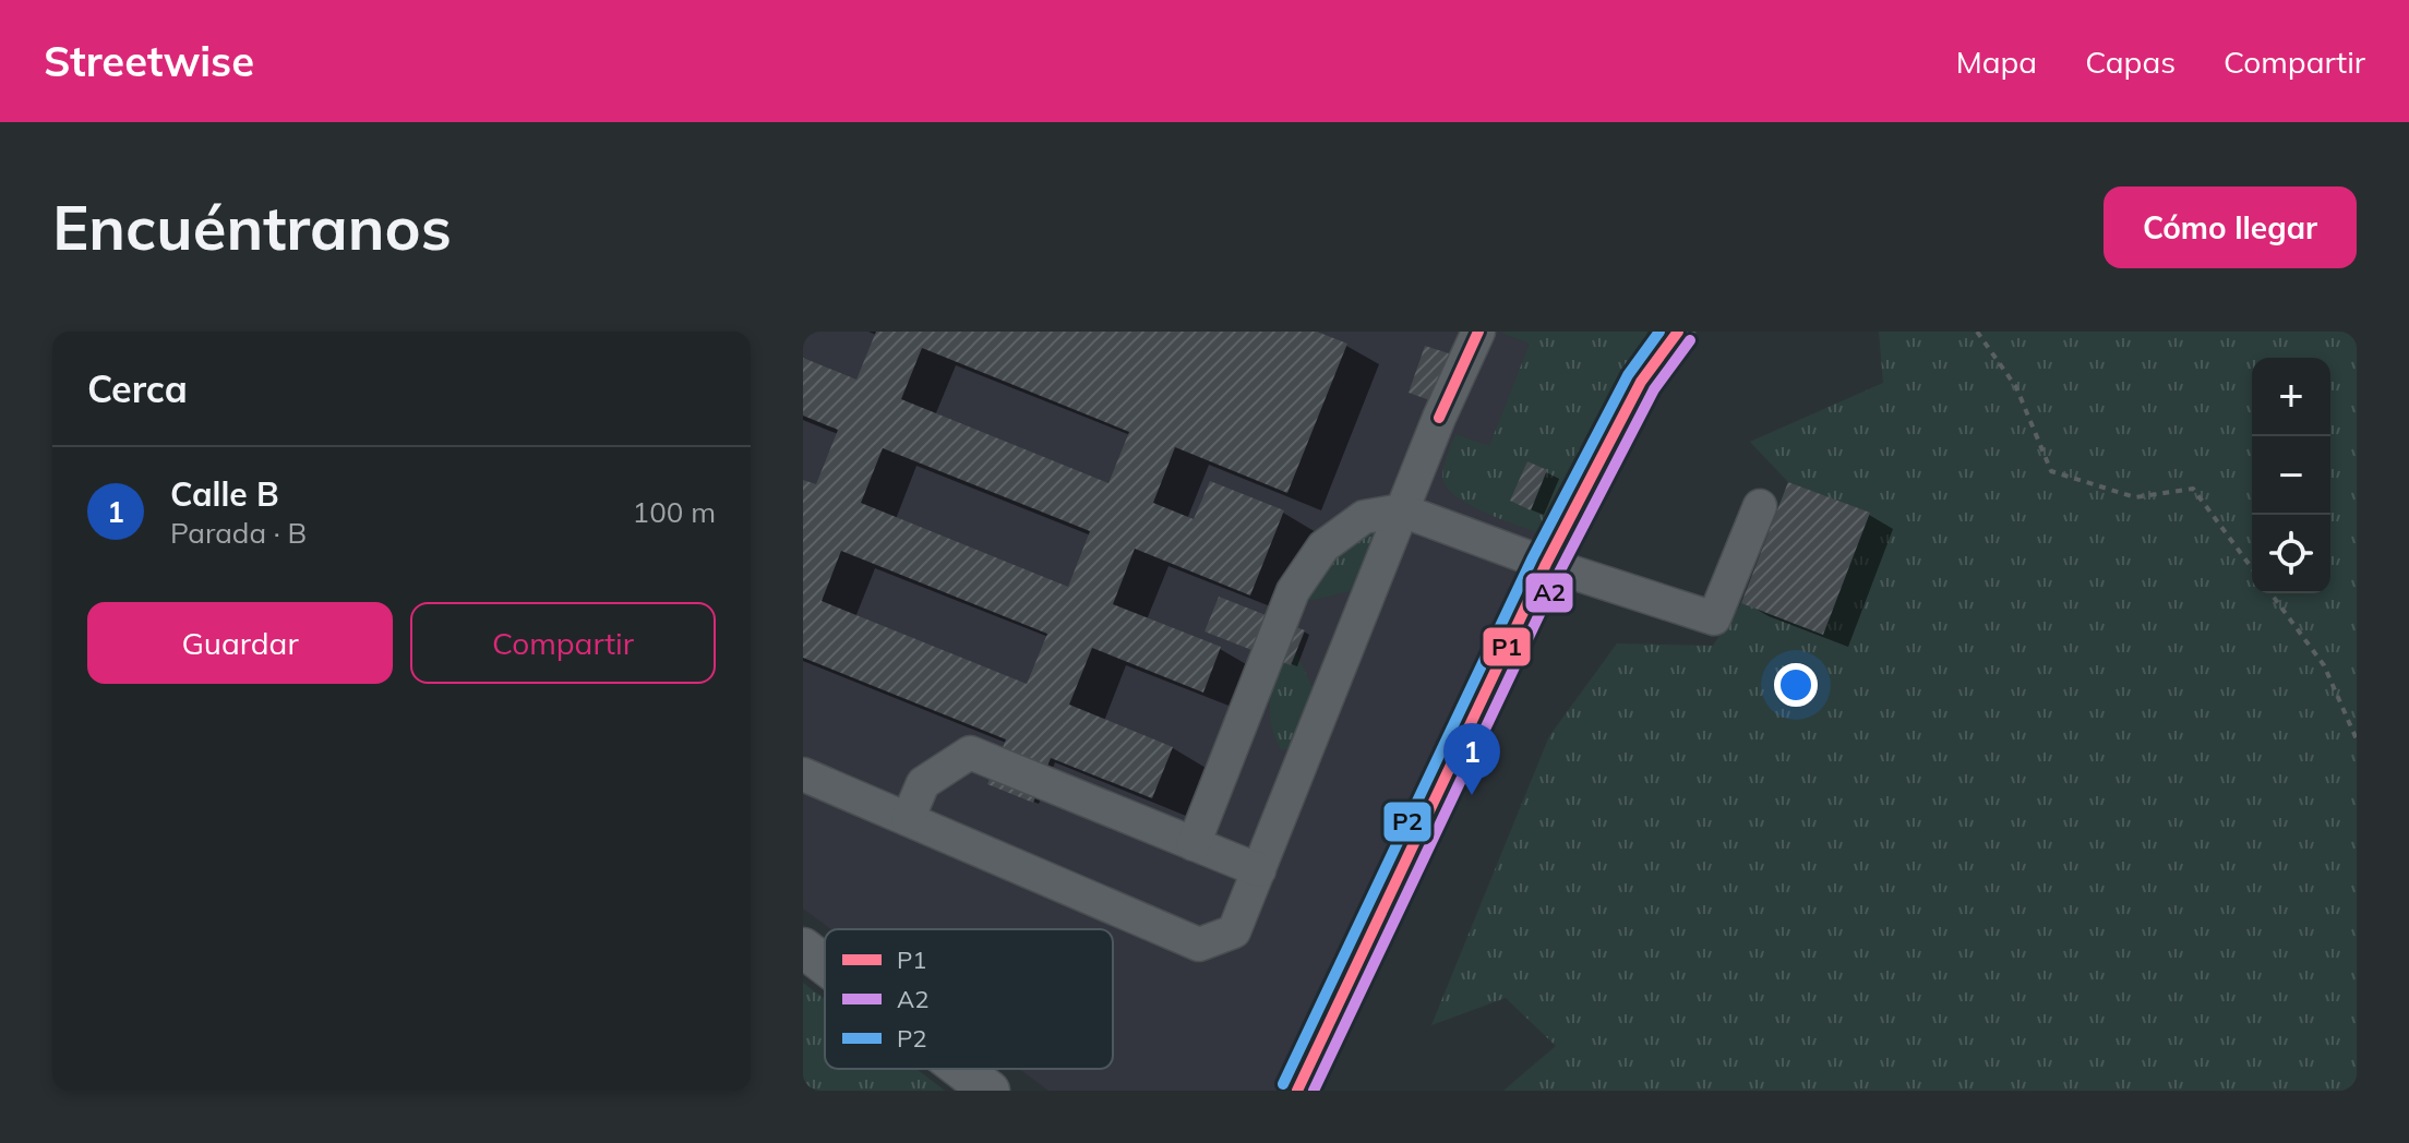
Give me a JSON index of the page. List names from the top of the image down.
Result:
{
  "lines": ["transit line P1", "transit line P2", "transit line A2"],
  "legend": ["P1", "A2", "P2"],
  "page": {
    "header": "Streetwise",
    "nav": ["Mapa", "Capas", "Compartir"],
    "buttons": [
      "Cómo llegar",
      ["Guardar", "Compartir"]
    ],
    "title": "Encuéntranos",
    "heading": "Cerca",
    "map_buttons": ["+", "−"],
    "list": [
      {
        "mark": "1",
        "name": "Calle B",
        "note": "Parada · B",
        "value": "100 m"
      }
    ],
    "pins": "1"
  }
}
